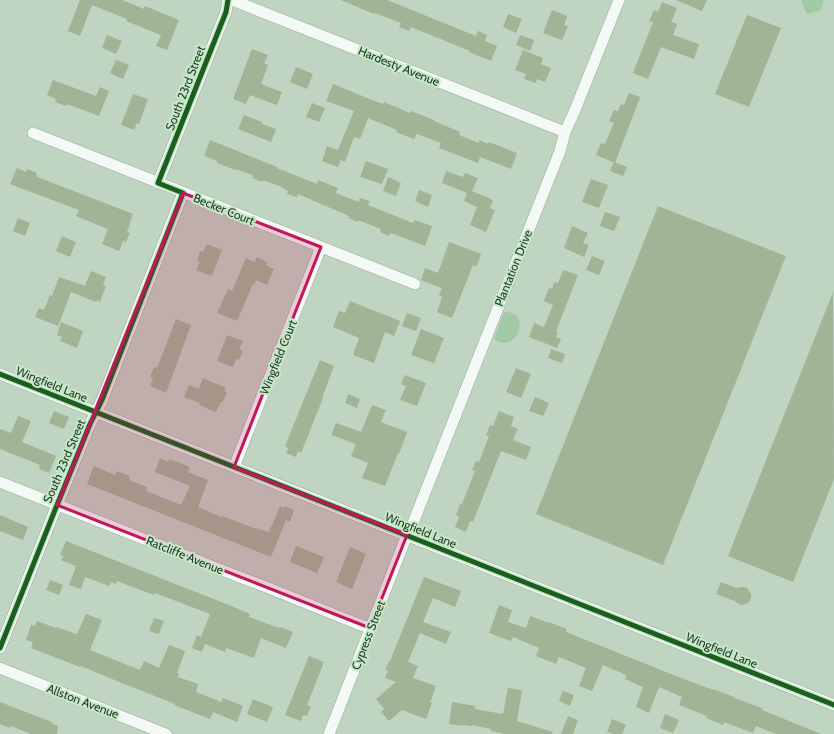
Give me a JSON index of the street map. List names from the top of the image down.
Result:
{
  "streets": {
    "street": [
      "Hardesty Avenue",
      "South 23rd Street",
      "Becker Court",
      "Plantation Drive",
      "Wingfield Court",
      "Wingfield Lane",
      "Ratcliffe Avenue",
      "Cypress Street",
      "Allston Avenue"
    ]
  },
  "crossings": [
    ["Hardesty Avenue", "Plantation Drive"],
    ["South 23rd Street", "Becker Court"],
    ["South 23rd Street", "Wingfield Lane"],
    ["South 23rd Street", "Ratcliffe Avenue"],
    ["Becker Court", "Wingfield Court"],
    ["Plantation Drive", "Wingfield Lane"],
    ["Plantation Drive", "Cypress Street"],
    ["Wingfield Court", "Wingfield Lane"],
    ["Wingfield Lane", "Cypress Street"],
    ["Ratcliffe Avenue", "Cypress Street"]
  ]
}
